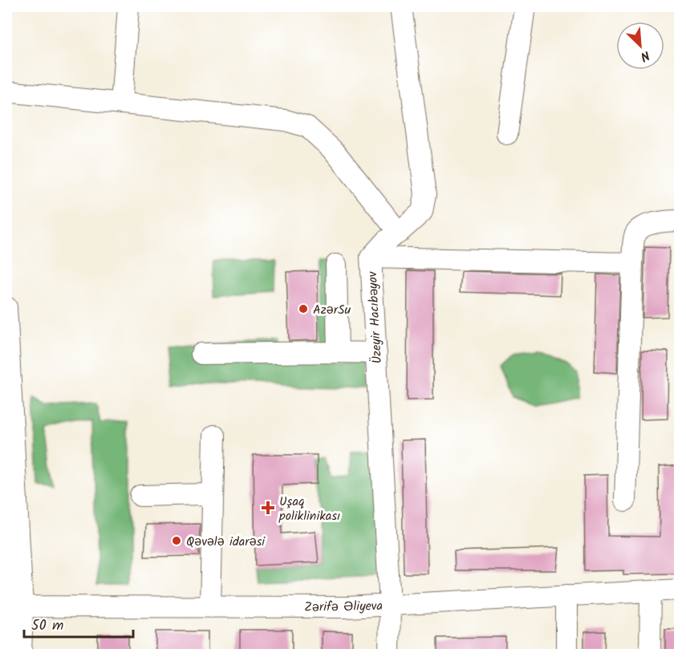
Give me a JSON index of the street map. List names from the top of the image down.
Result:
{
  "streets": {
    "street": ["Üzeyir Hacıbəyov", "Zərifə Əliyeva"]
  },
  "crossings": [
    ["Üzeyir Hacıbəyov", "Zərifə Əliyeva"]
  ],
  "places": {
    "other": ["AzərSu", "Qəvələ idarəsi"],
    "health": ["Uşaq poliklinikası"]
  },
  "scale_bar": "50 m",
  "north": "bottom right"
}
